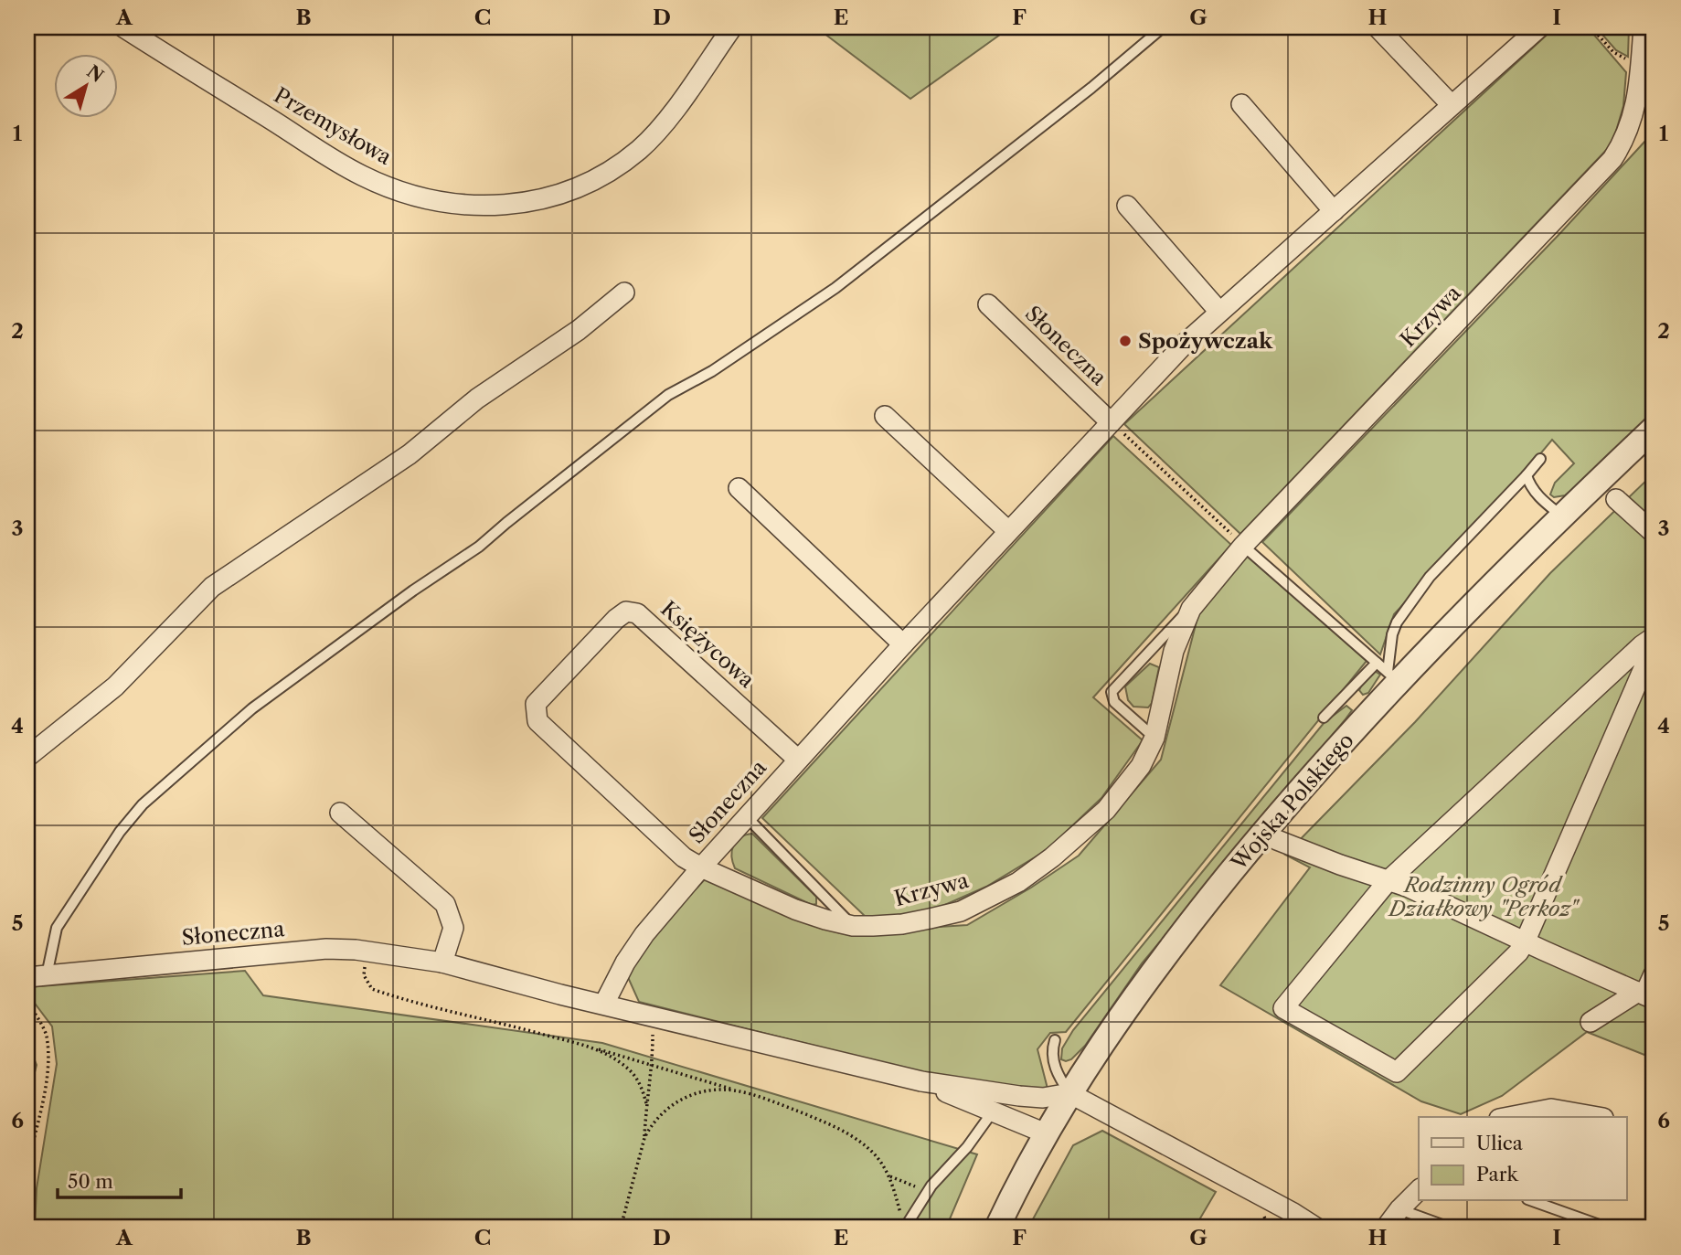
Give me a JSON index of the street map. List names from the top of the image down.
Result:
{
  "streets": {
    "street": [
      "Przemysłowa",
      "Krzywa",
      "Słoneczna",
      "Księżycowa",
      "Wojska Polskiego"
    ]
  },
  "crossings": [
    ["Krzywa", "Słoneczna"],
    ["Krzywa", "Księżycowa"],
    ["Słoneczna", "Księżycowa"],
    ["Słoneczna", "Wojska Polskiego"]
  ],
  "parks": ["Rodzinny Ogród Działkowy \"Perkoz\""],
  "places": ["Spożywczak"],
  "legend": ["Ulica", "Park"],
  "scale_bar": "50 m",
  "north": "top right",
  "grid": {
    "columns": [
      "A",
      "B",
      "C",
      "D",
      "E",
      "F",
      "G",
      "H",
      "I"
    ],
    "rows": [
      "1",
      "2",
      "3",
      "4",
      "5",
      "6"
    ]
  }
}
